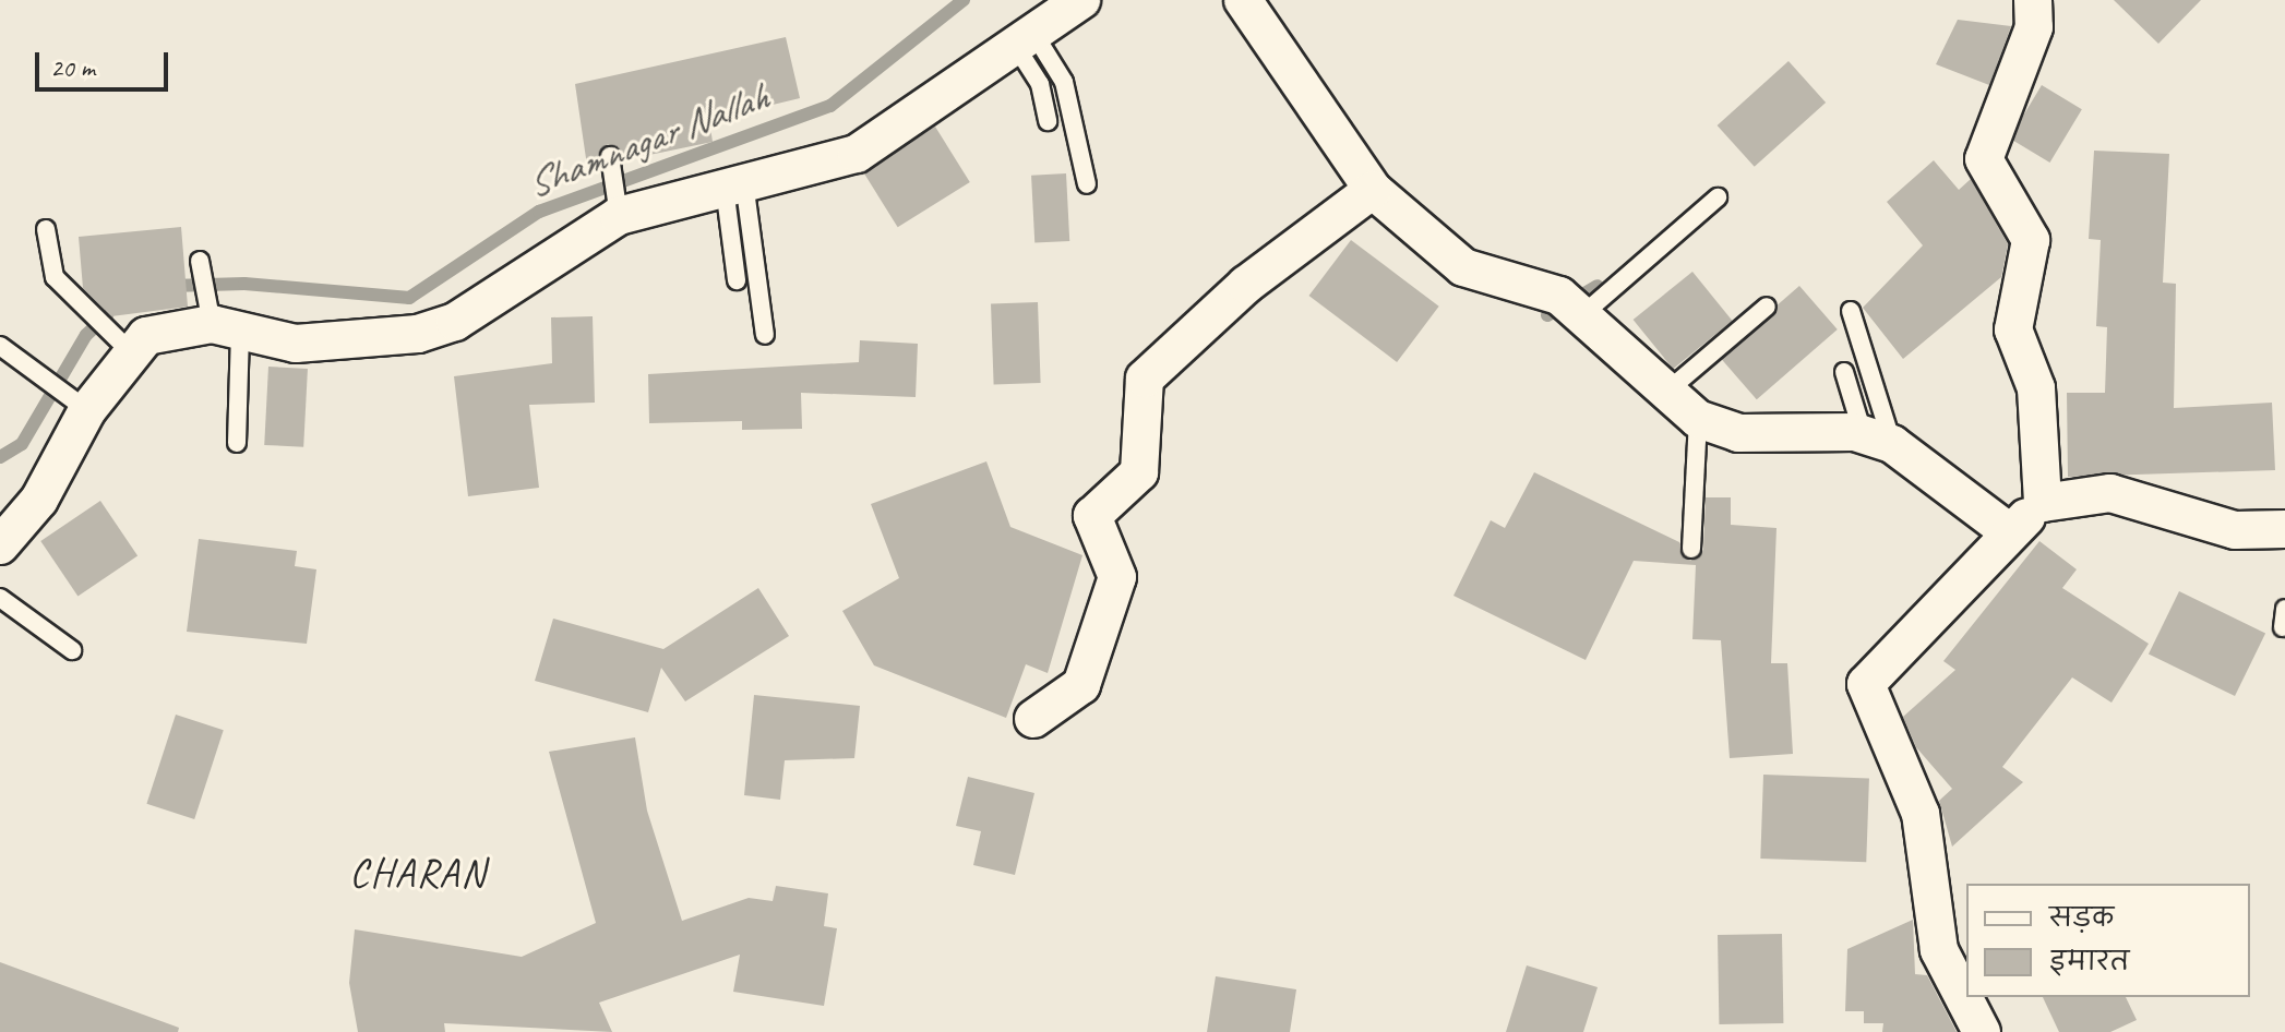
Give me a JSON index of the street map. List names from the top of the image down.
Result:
{
  "districts": ["CHARAN"],
  "water": ["Shamnagar Nallah"],
  "legend": ["सड़क", "इमारत"],
  "scale_bar": "20 m"
}
